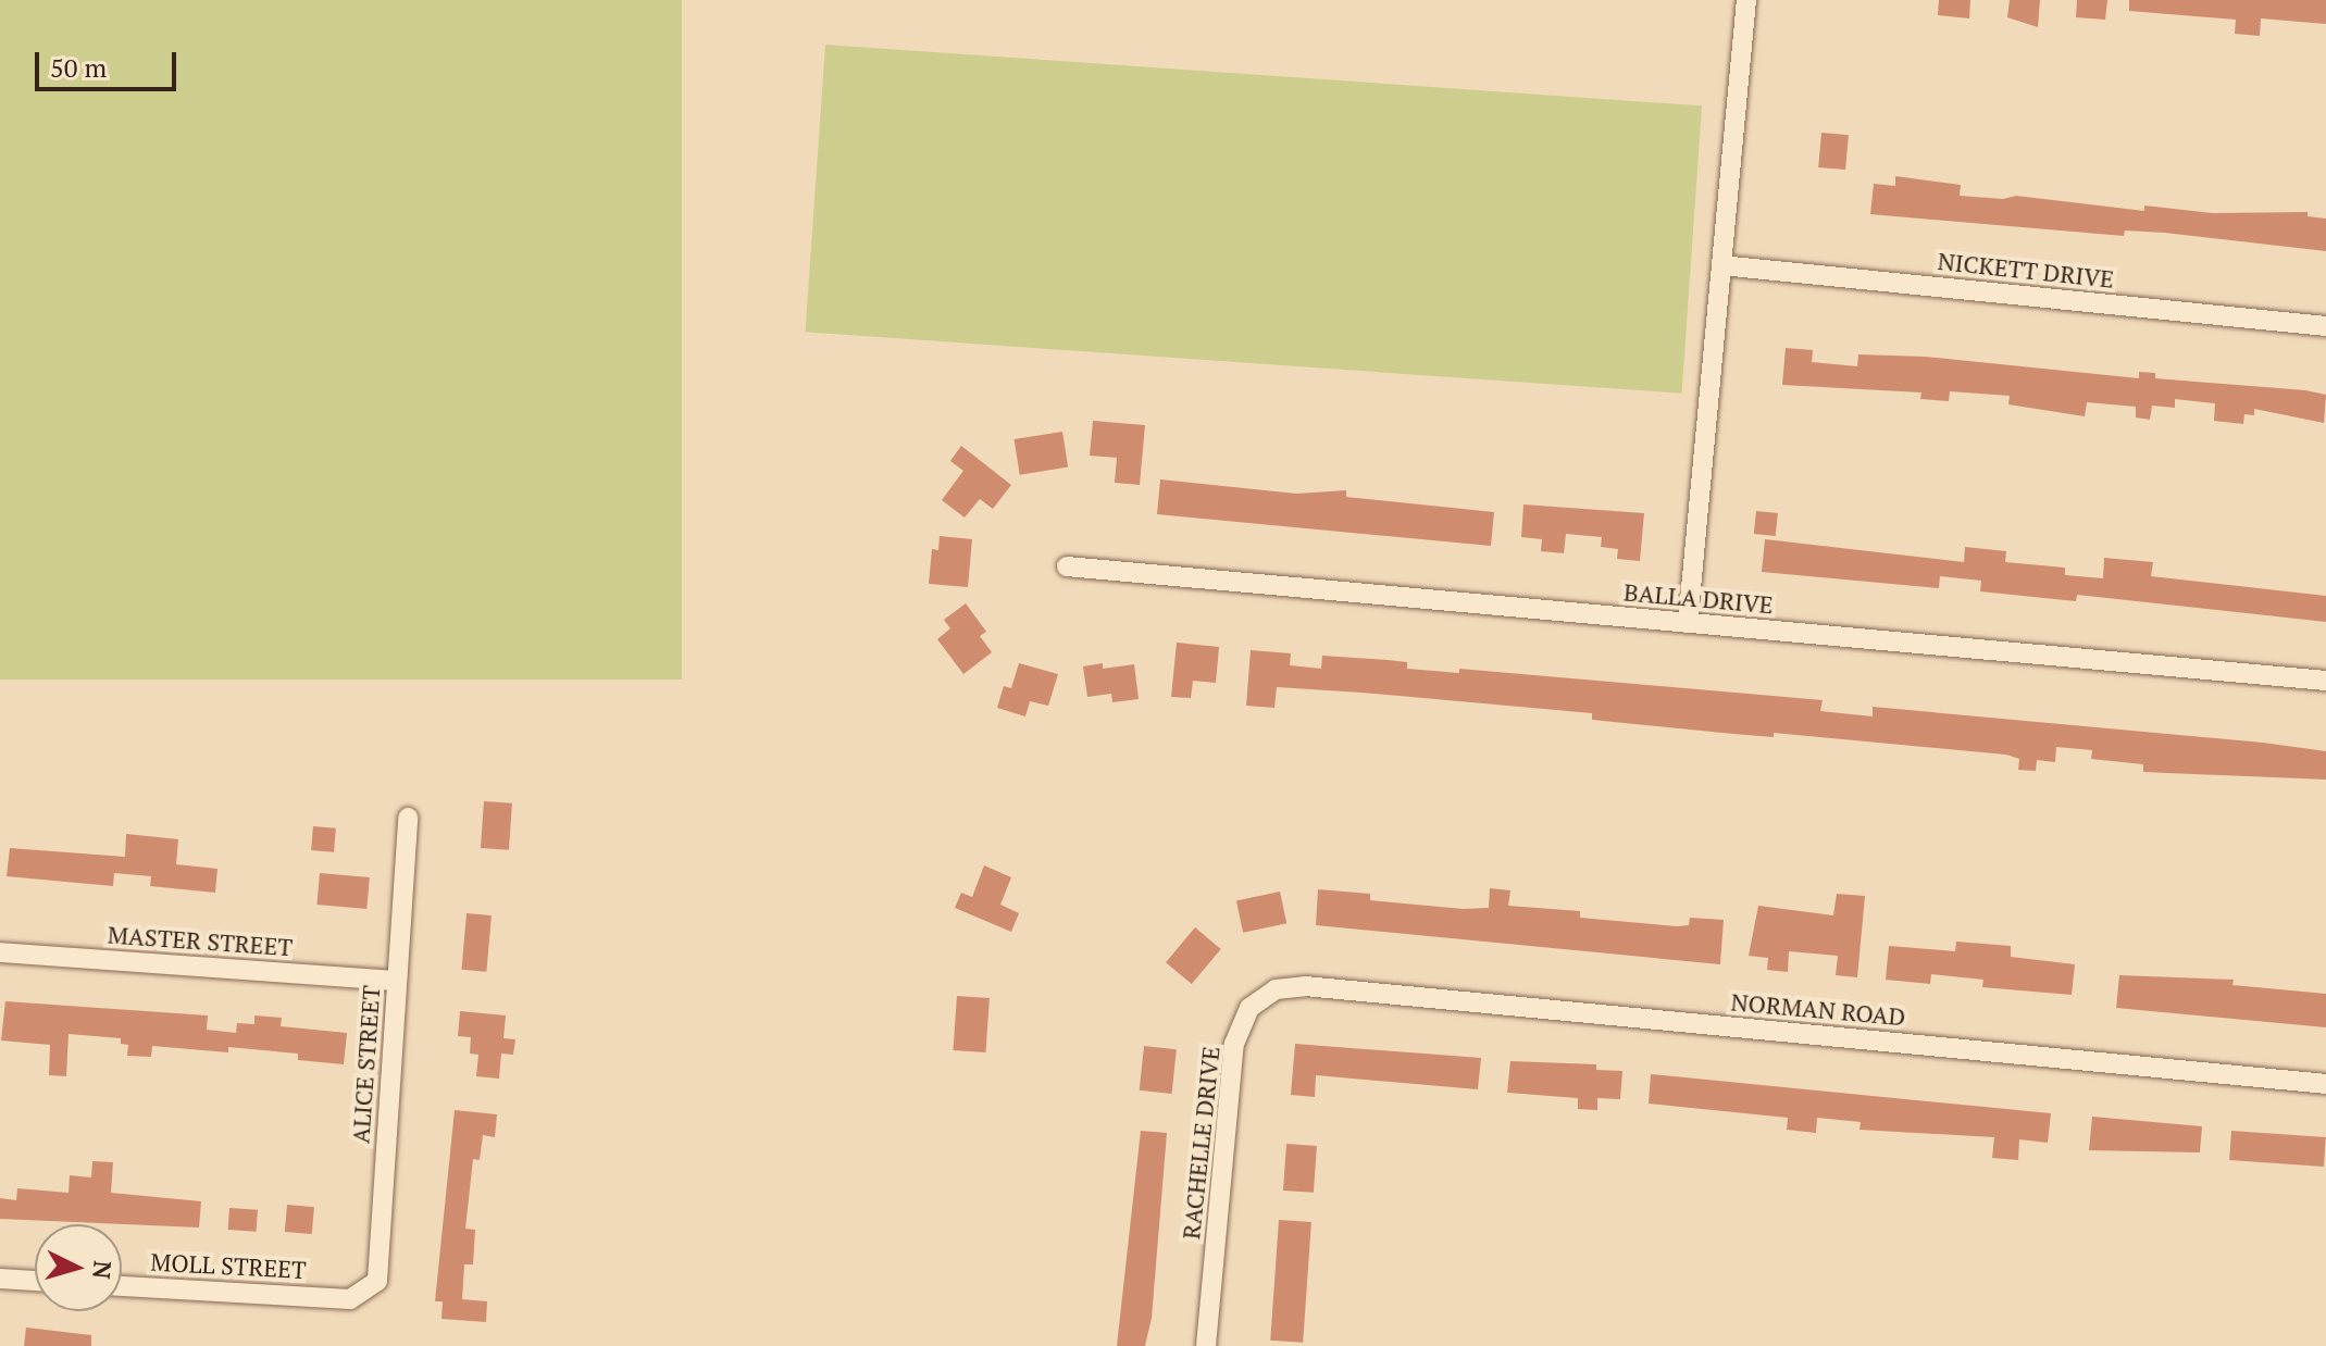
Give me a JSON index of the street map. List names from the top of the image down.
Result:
{
  "streets": {
    "street": [
      "NICKETT DRIVE",
      "BALLA DRIVE",
      "MASTER STREET",
      "NORMAN ROAD",
      "ALICE STREET",
      "RACHELLE DRIVE",
      "MOLL STREET"
    ]
  },
  "crossings": [
    ["MASTER STREET", "ALICE STREET"],
    ["NORMAN ROAD", "RACHELLE DRIVE"],
    ["ALICE STREET", "MOLL STREET"]
  ],
  "scale_bar": "50 m",
  "north": "right"
}
